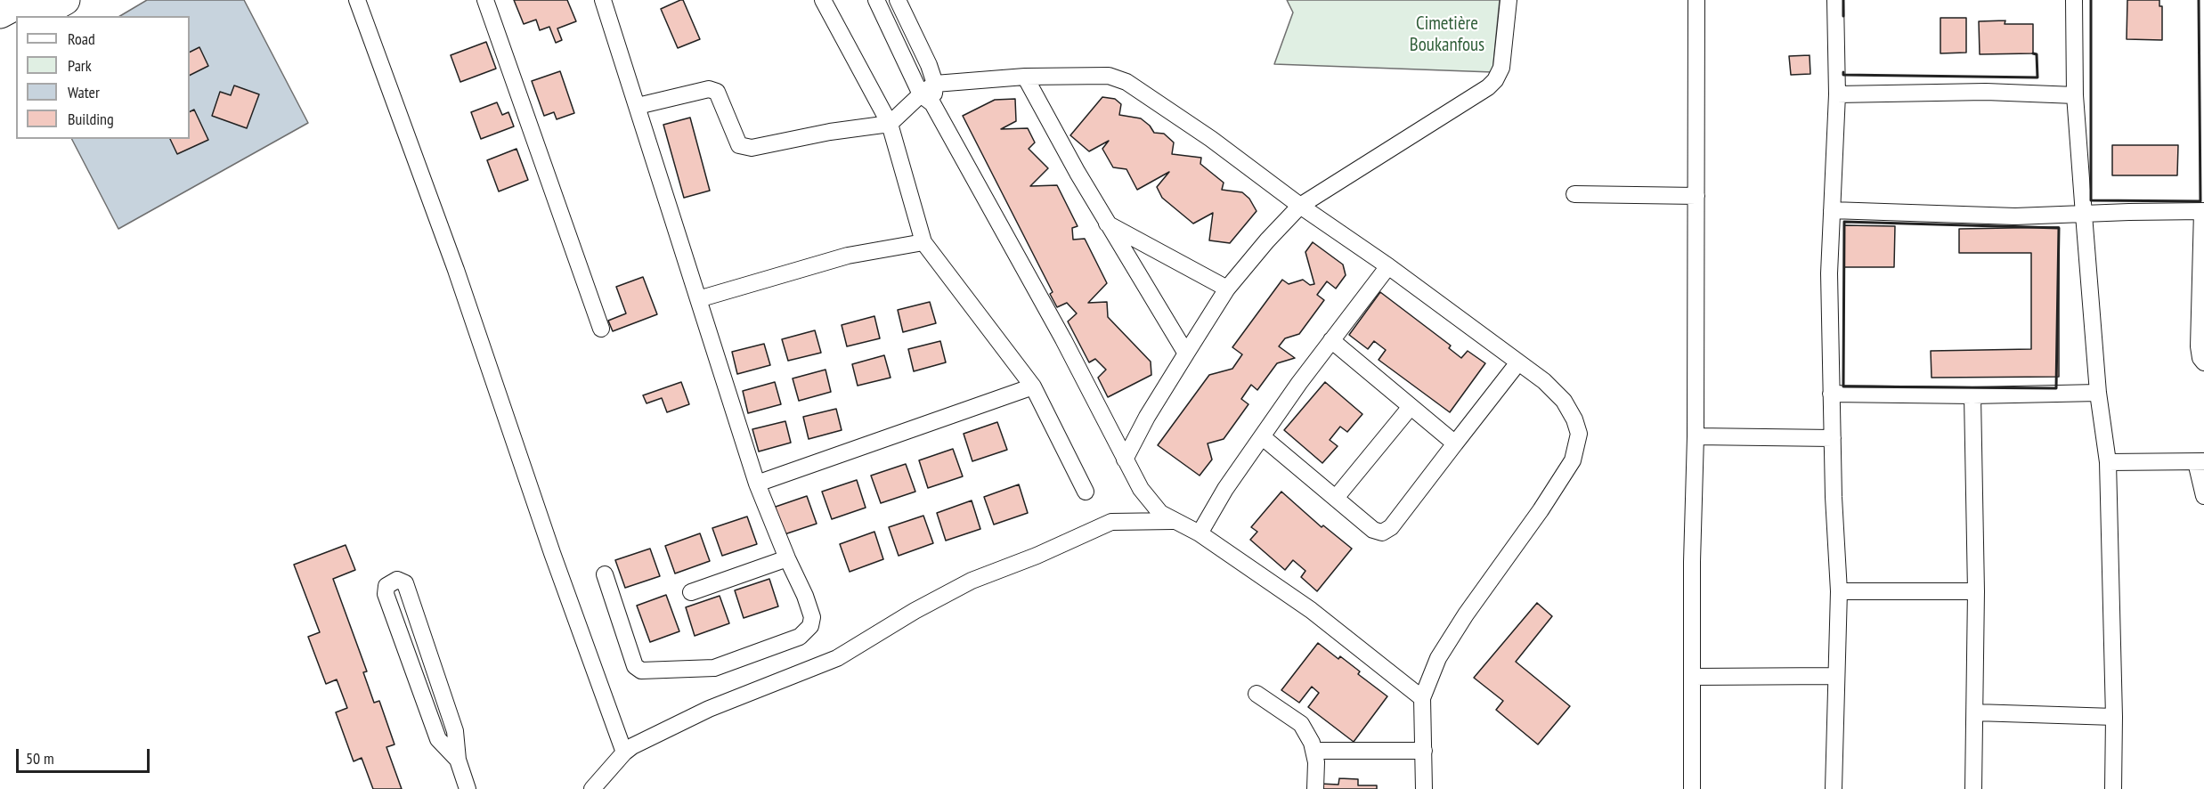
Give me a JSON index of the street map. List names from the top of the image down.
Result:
{
  "parks": ["Cimetière Boukanfous"],
  "legend": [
    "Road",
    "Park",
    "Water",
    "Building"
  ],
  "scale_bar": "50 m"
}
